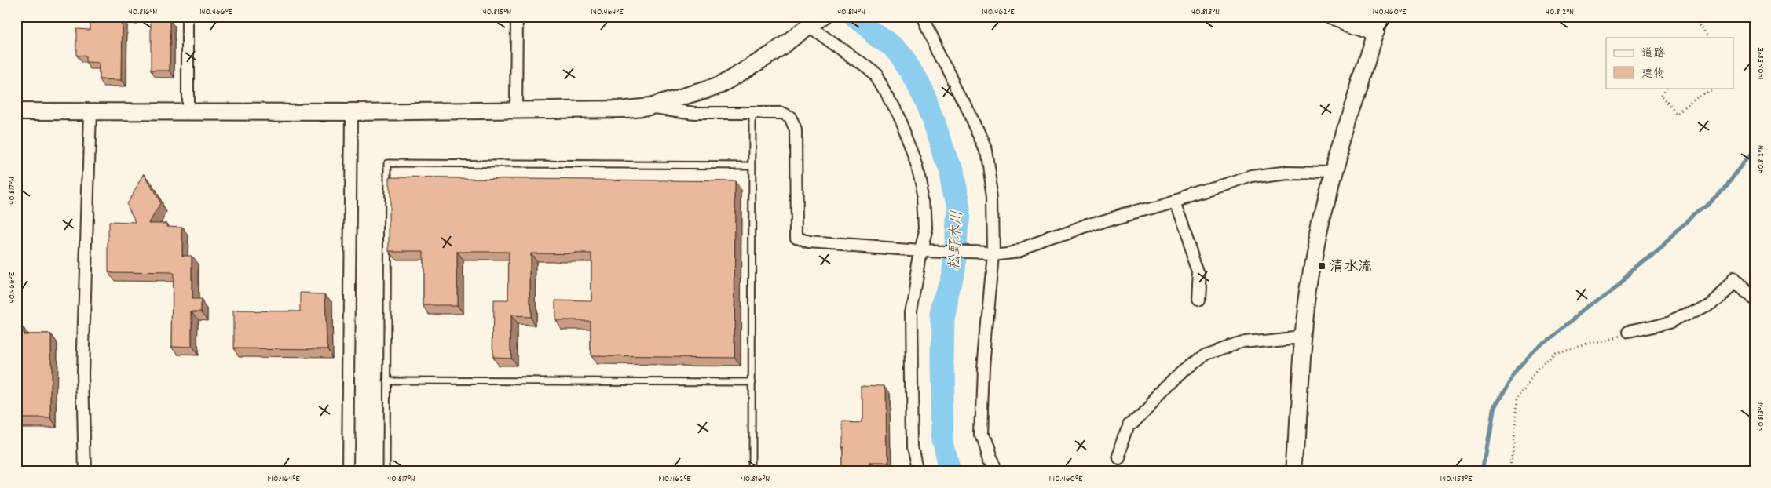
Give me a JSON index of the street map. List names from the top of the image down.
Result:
{
  "water": ["松野木川"],
  "places": {
    "transit": ["清水流"]
  },
  "legend": ["道路", "建物"],
  "coordinates": [
    "40.816°N",
    "140.466°E",
    "40.815°N",
    "140.464°E",
    "40.814°N",
    "140.462°E",
    "40.813°N",
    "140.460°E",
    "40.812°N",
    "140.458°E",
    "40.817°N"
  ]
}
